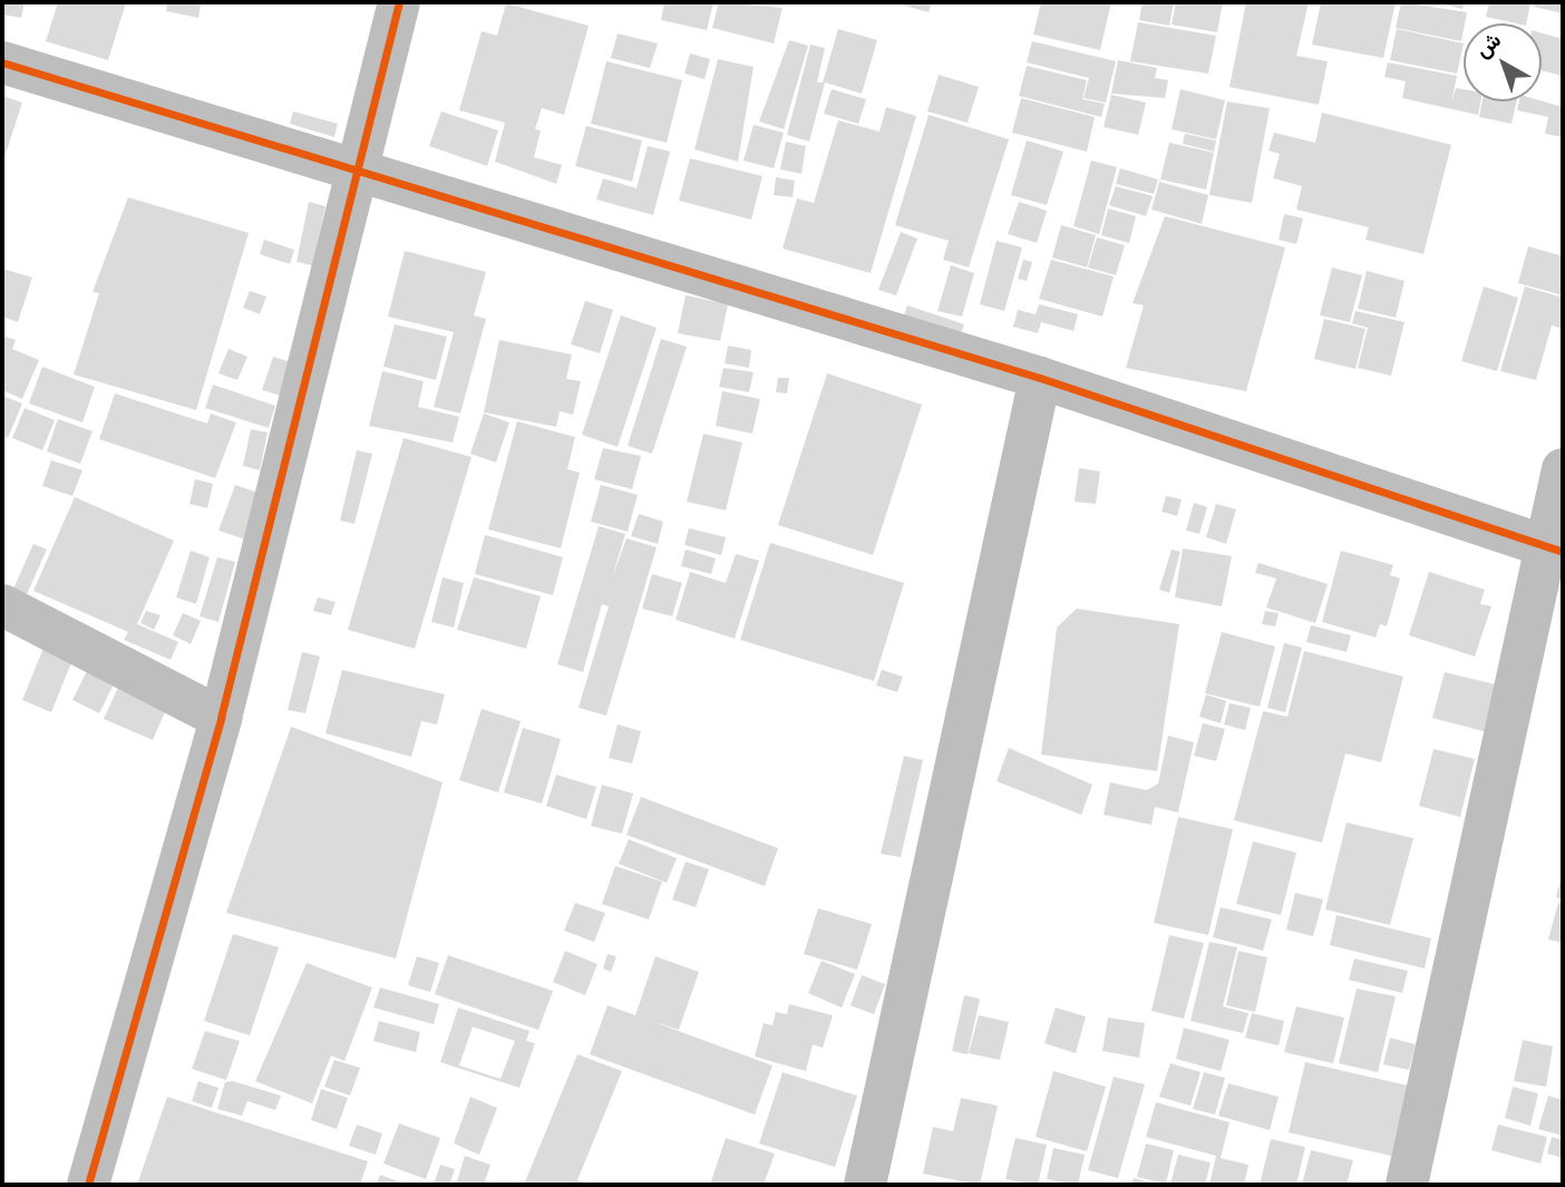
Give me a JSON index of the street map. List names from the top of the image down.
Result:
{
  "north": "top left"
}
